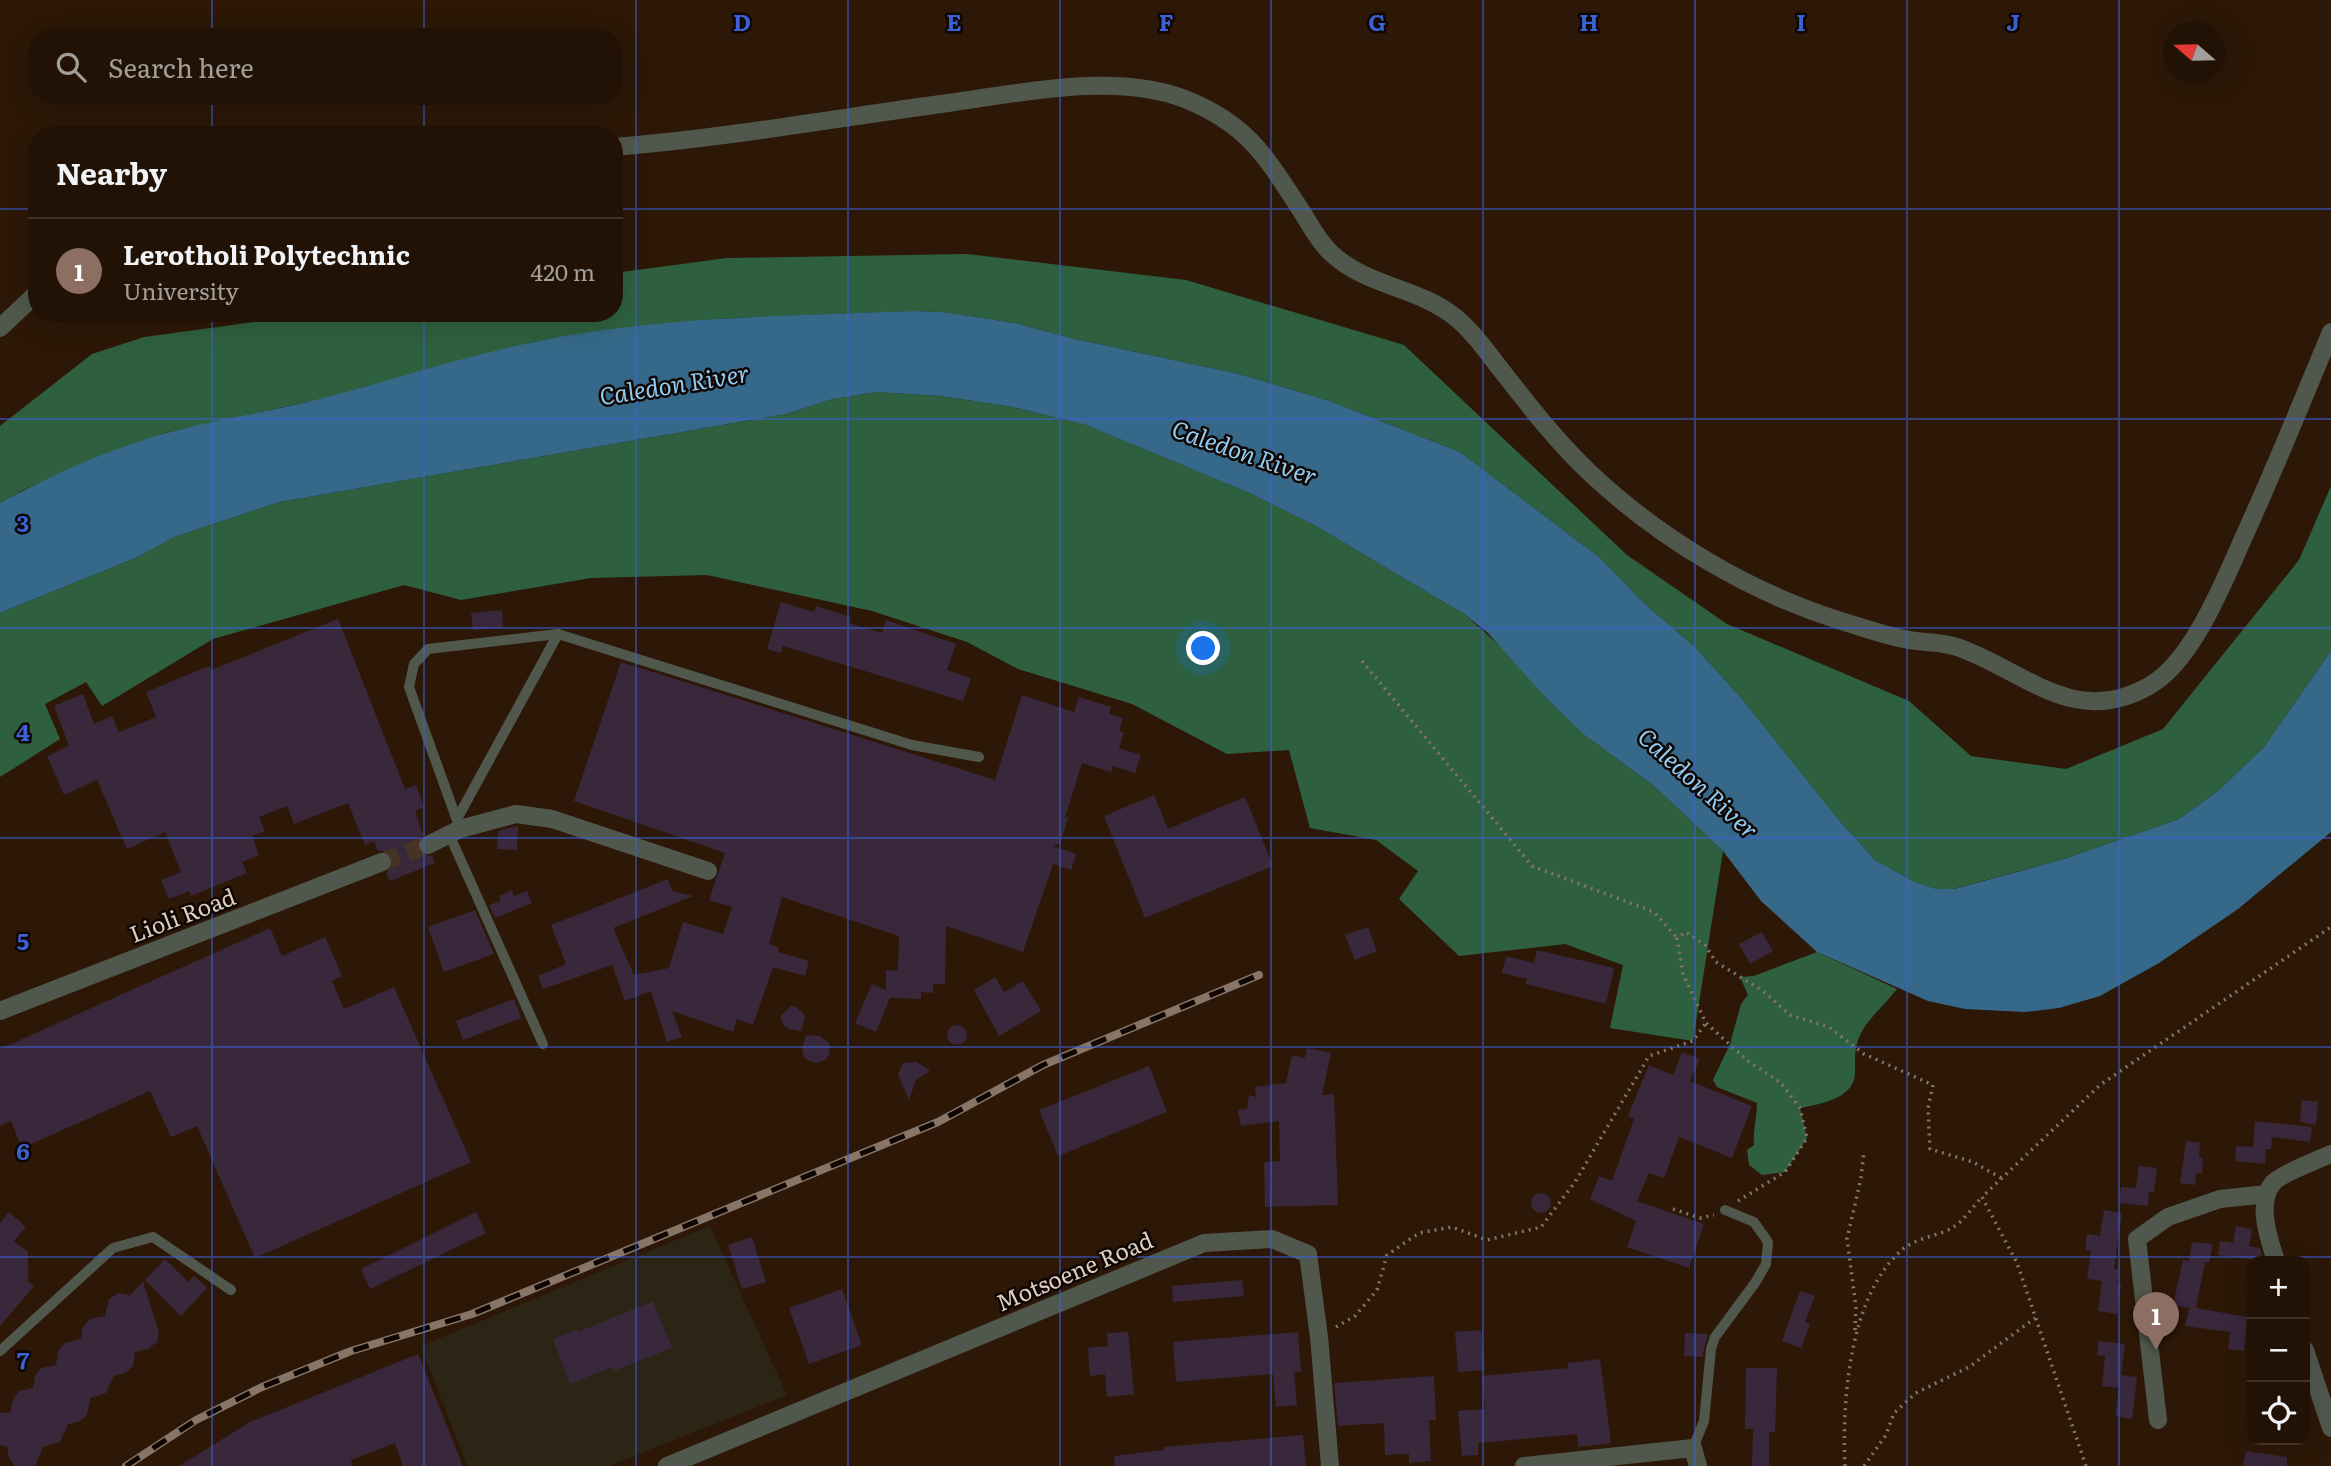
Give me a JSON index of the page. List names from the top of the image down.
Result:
{
  "streets": {
    "street": ["Lioli Road", "Motsoene Road"]
  },
  "water": ["Caledon River"],
  "north": "left",
  "page": {
    "search": "Search here",
    "heading": "Nearby",
    "list": [
      {
        "mark": "1",
        "name": "Lerotholi Polytechnic",
        "note": "University",
        "value": "420 m"
      }
    ],
    "map_buttons": ["+", "−"],
    "pins": "1"
  },
  "grid": {
    "columns": [
      "D",
      "E",
      "F",
      "G",
      "H",
      "I",
      "J"
    ],
    "rows": [
      "3",
      "4",
      "5",
      "6",
      "7"
    ]
  }
}
